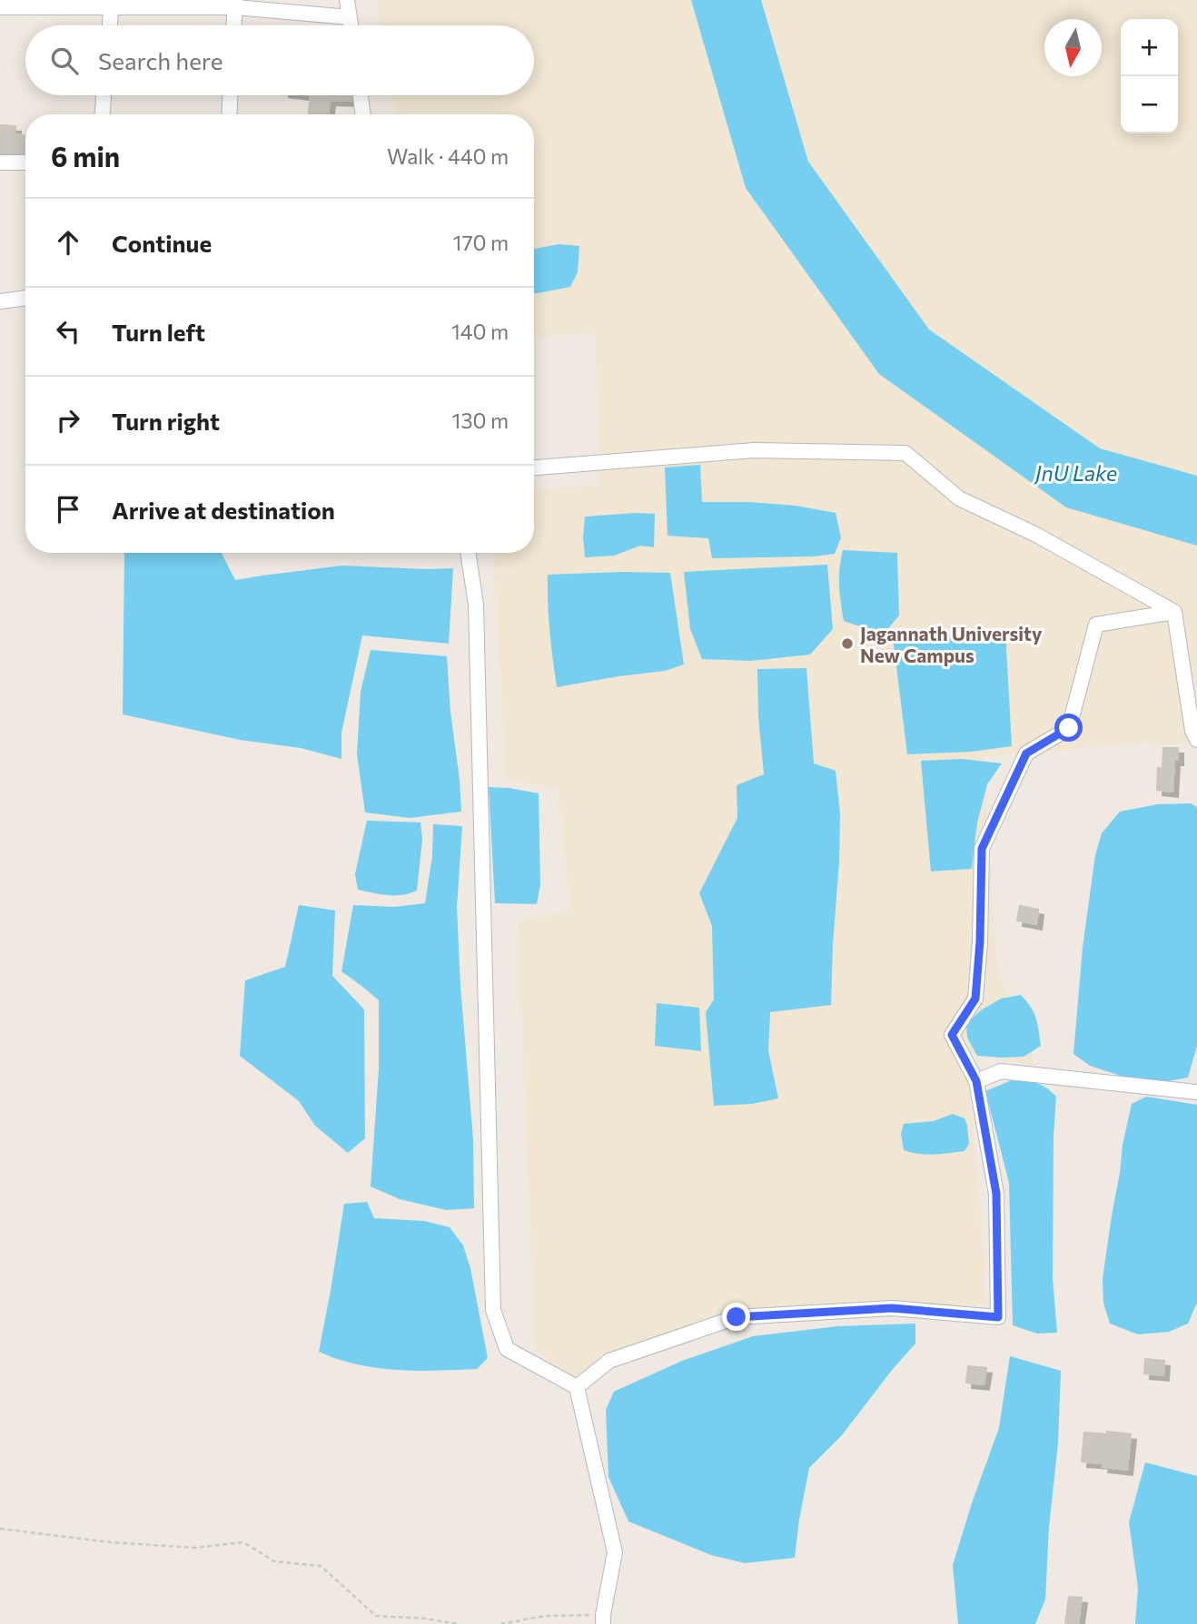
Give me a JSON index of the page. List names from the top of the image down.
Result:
{
  "water": ["JnU Lake"],
  "places": ["Jagannath University New Campus"],
  "north": "bottom",
  "page": {
    "map_buttons": ["+", "−"],
    "search": "Search here",
    "heading": ["6 min", "Walk · 440 m"],
    "list": [
      ["Continue", "170 m"],
      ["Turn left", "140 m"],
      ["Turn right", "130 m"],
      "Arrive at destination"
    ]
  }
}
